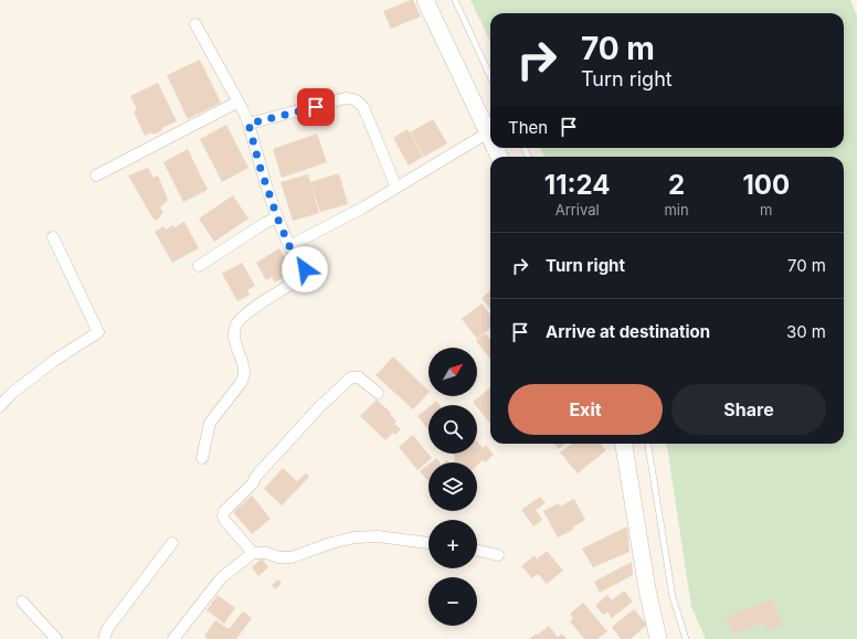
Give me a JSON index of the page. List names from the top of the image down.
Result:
{
  "north": "top right",
  "page": {
    "turn": ["70 m", "Turn right"],
    "then": "Then",
    "eta": [
      "11:24",
      "Arrival",
      "2",
      "min",
      "100",
      "m"
    ],
    "list": [
      {
        "name": "Turn right",
        "value": "70 m"
      },
      {
        "name": "Arrive at destination",
        "value": "30 m"
      }
    ],
    "map_buttons": ["+", "−"],
    "buttons": ["Exit", "Share"]
  }
}
